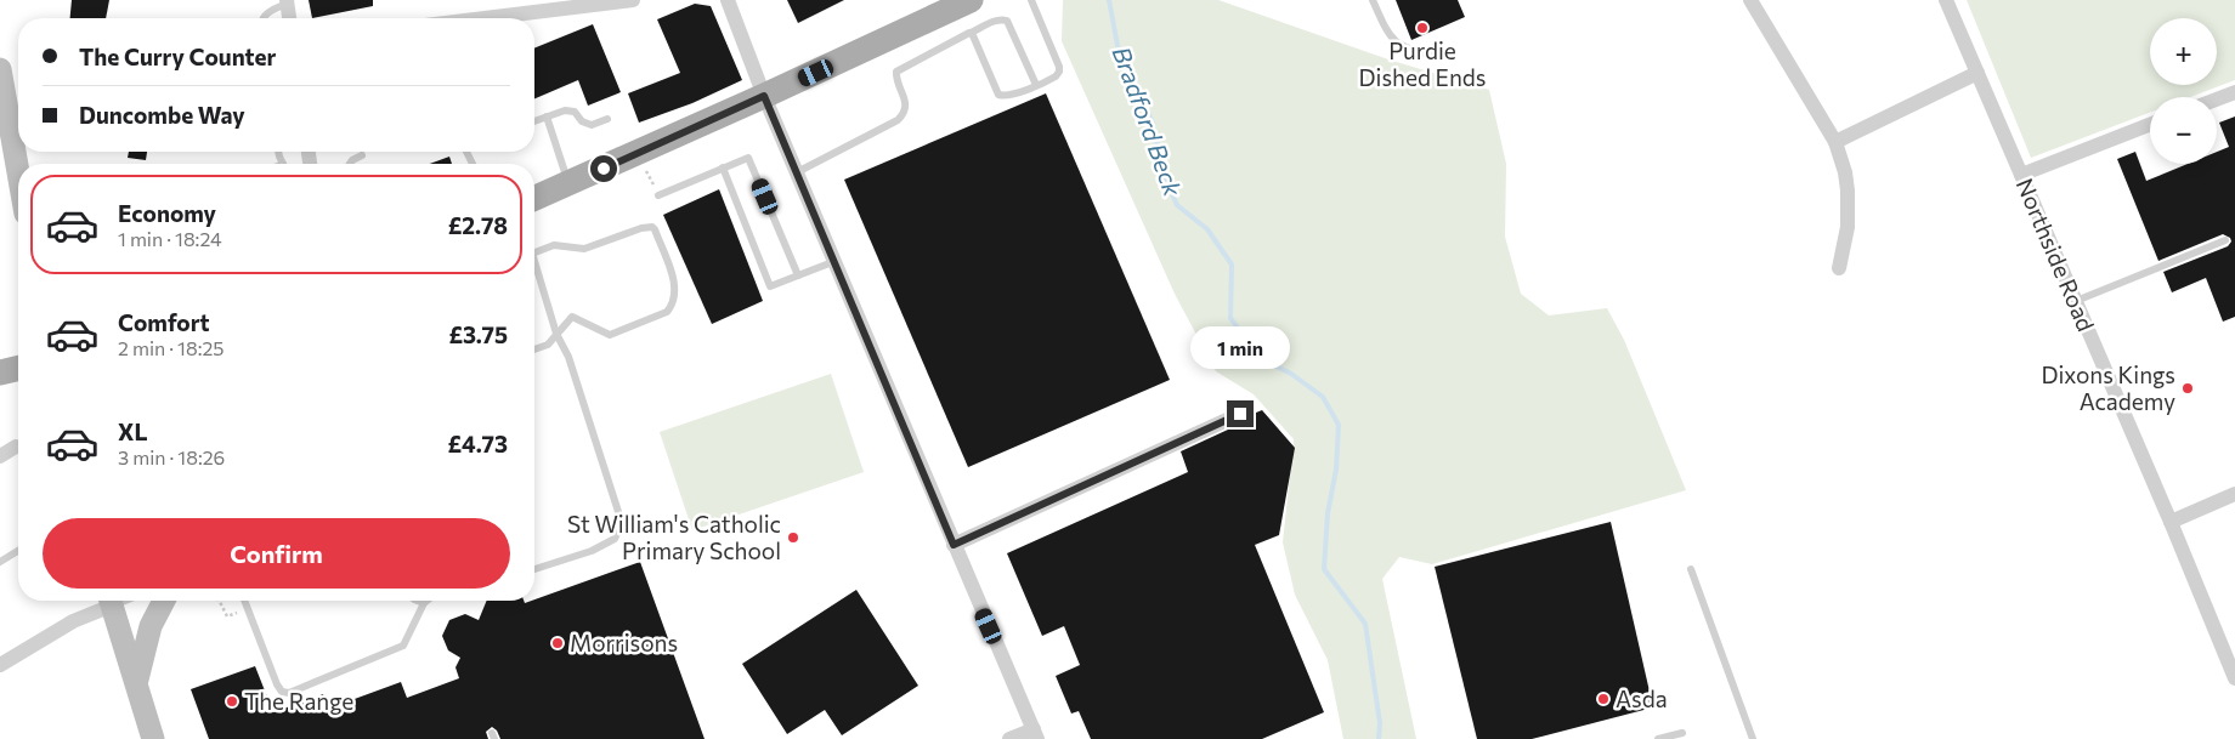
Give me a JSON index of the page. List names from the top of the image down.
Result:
{
  "streets": {
    "street": ["Northside Road"]
  },
  "water": ["Bradford Beck"],
  "places": [
    "Purdie Dished Ends",
    "Dixons Kings Academy",
    "St William's Catholic Primary School",
    "Morrisons",
    "Asda",
    "The Range"
  ],
  "page": {
    "map_buttons": ["+", "−"],
    "banner": ["The Curry Counter", "Duncombe Way"],
    "list": [
      {
        "name": "Economy",
        "note": "1 min · 18:24",
        "value": "£2.78"
      },
      {
        "name": "Comfort",
        "note": "2 min · 18:25",
        "value": "£3.75"
      },
      {
        "name": "XL",
        "note": "3 min · 18:26",
        "value": "£4.73"
      }
    ],
    "bubble": "1 min",
    "buttons": "Confirm"
  }
}
